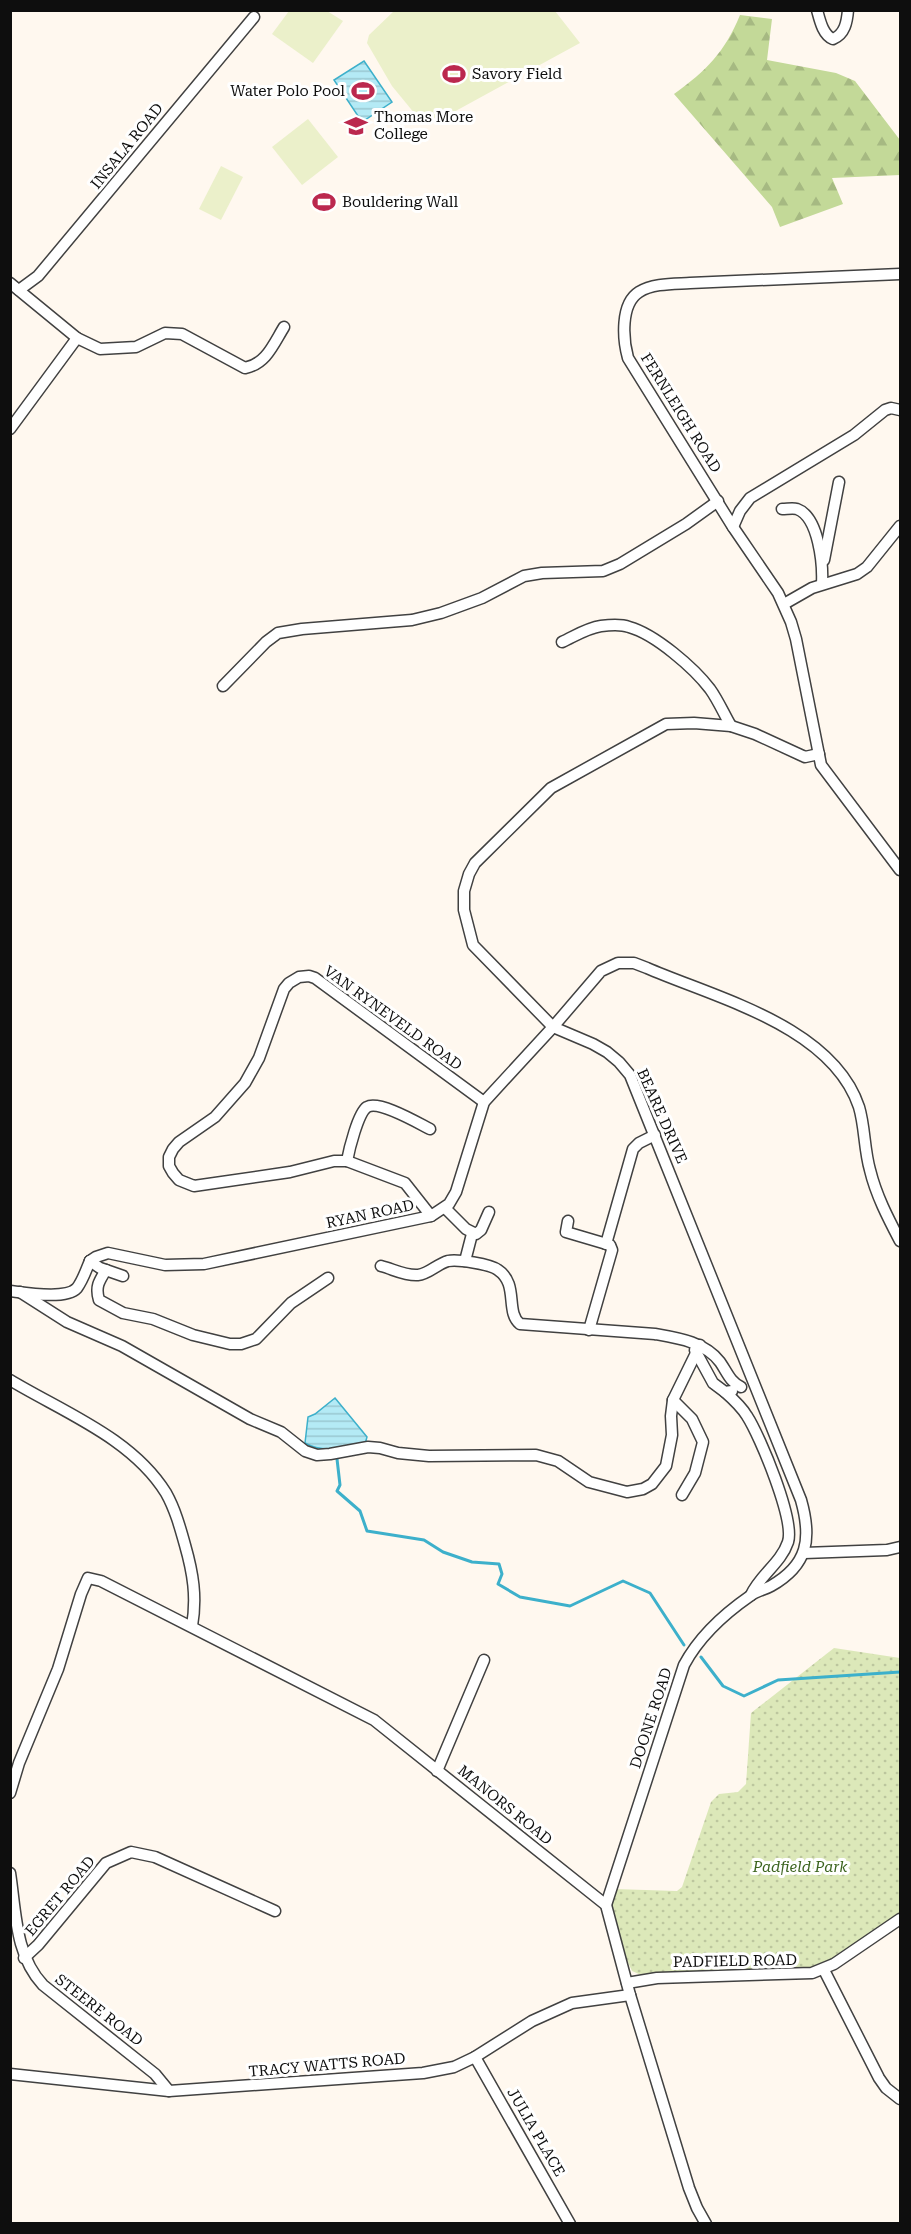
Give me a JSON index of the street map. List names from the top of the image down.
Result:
{
  "streets": {
    "street": [
      "INSALA ROAD",
      "FERNLEIGH ROAD",
      "VAN RYNEVELD ROAD",
      "BEARE DRIVE",
      "RYAN ROAD",
      "DOONE ROAD",
      "MANORS ROAD",
      "EGRET ROAD",
      "PADFIELD ROAD",
      "STEERE ROAD",
      "TRACY WATTS ROAD",
      "JULIA PLACE"
    ]
  },
  "crossings": [
    ["VAN RYNEVELD ROAD", "RYAN ROAD"],
    ["BEARE DRIVE", "RYAN ROAD"],
    ["BEARE DRIVE", "DOONE ROAD"],
    ["DOONE ROAD", "MANORS ROAD"],
    ["EGRET ROAD", "STEERE ROAD"],
    ["STEERE ROAD", "TRACY WATTS ROAD"],
    ["TRACY WATTS ROAD", "JULIA PLACE"]
  ],
  "parks": ["Padfield Park"],
  "places": {
    "sports": ["Savory Field", "Water Polo Pool", "Bouldering Wall"],
    "school or university": ["Thomas More College"]
  }
}
